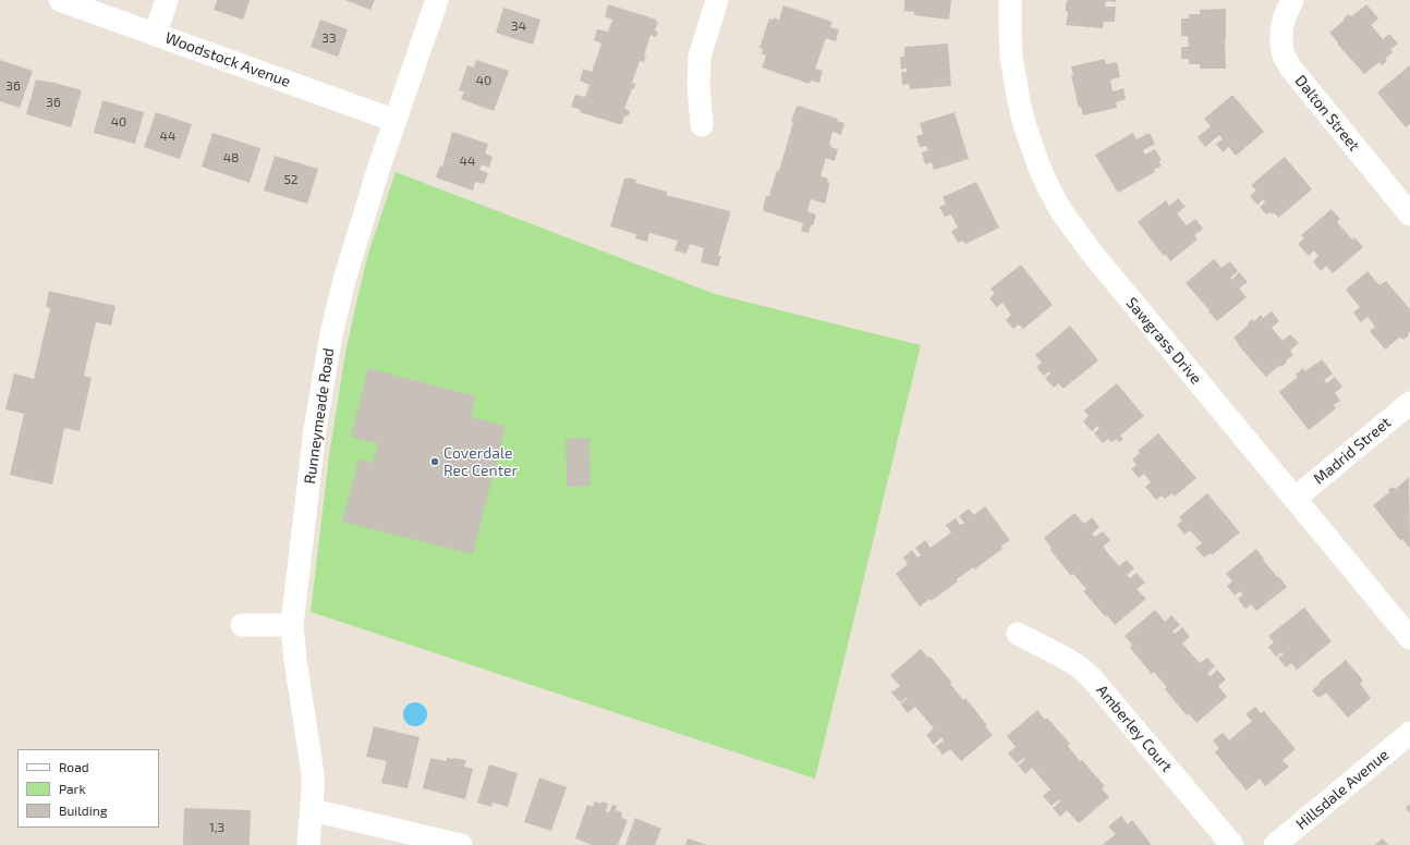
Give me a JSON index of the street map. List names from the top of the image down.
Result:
{
  "streets": {
    "street": [
      "Woodstock Avenue",
      "Dalton Street",
      "Sawgrass Drive",
      "Runneymeade Road",
      "Madrid Street",
      "Amberley Court",
      "Hillsdale Avenue"
    ]
  },
  "crossings": [
    ["Woodstock Avenue", "Runneymeade Road"],
    ["Sawgrass Drive", "Madrid Street"]
  ],
  "places": ["Coverdale Rec Center"],
  "house_numbers": [
    "34",
    "33",
    "40",
    "36",
    "36",
    "40",
    "44",
    "48",
    "44",
    "52",
    "1,3"
  ],
  "legend": ["Road", "Park", "Building"]
}
